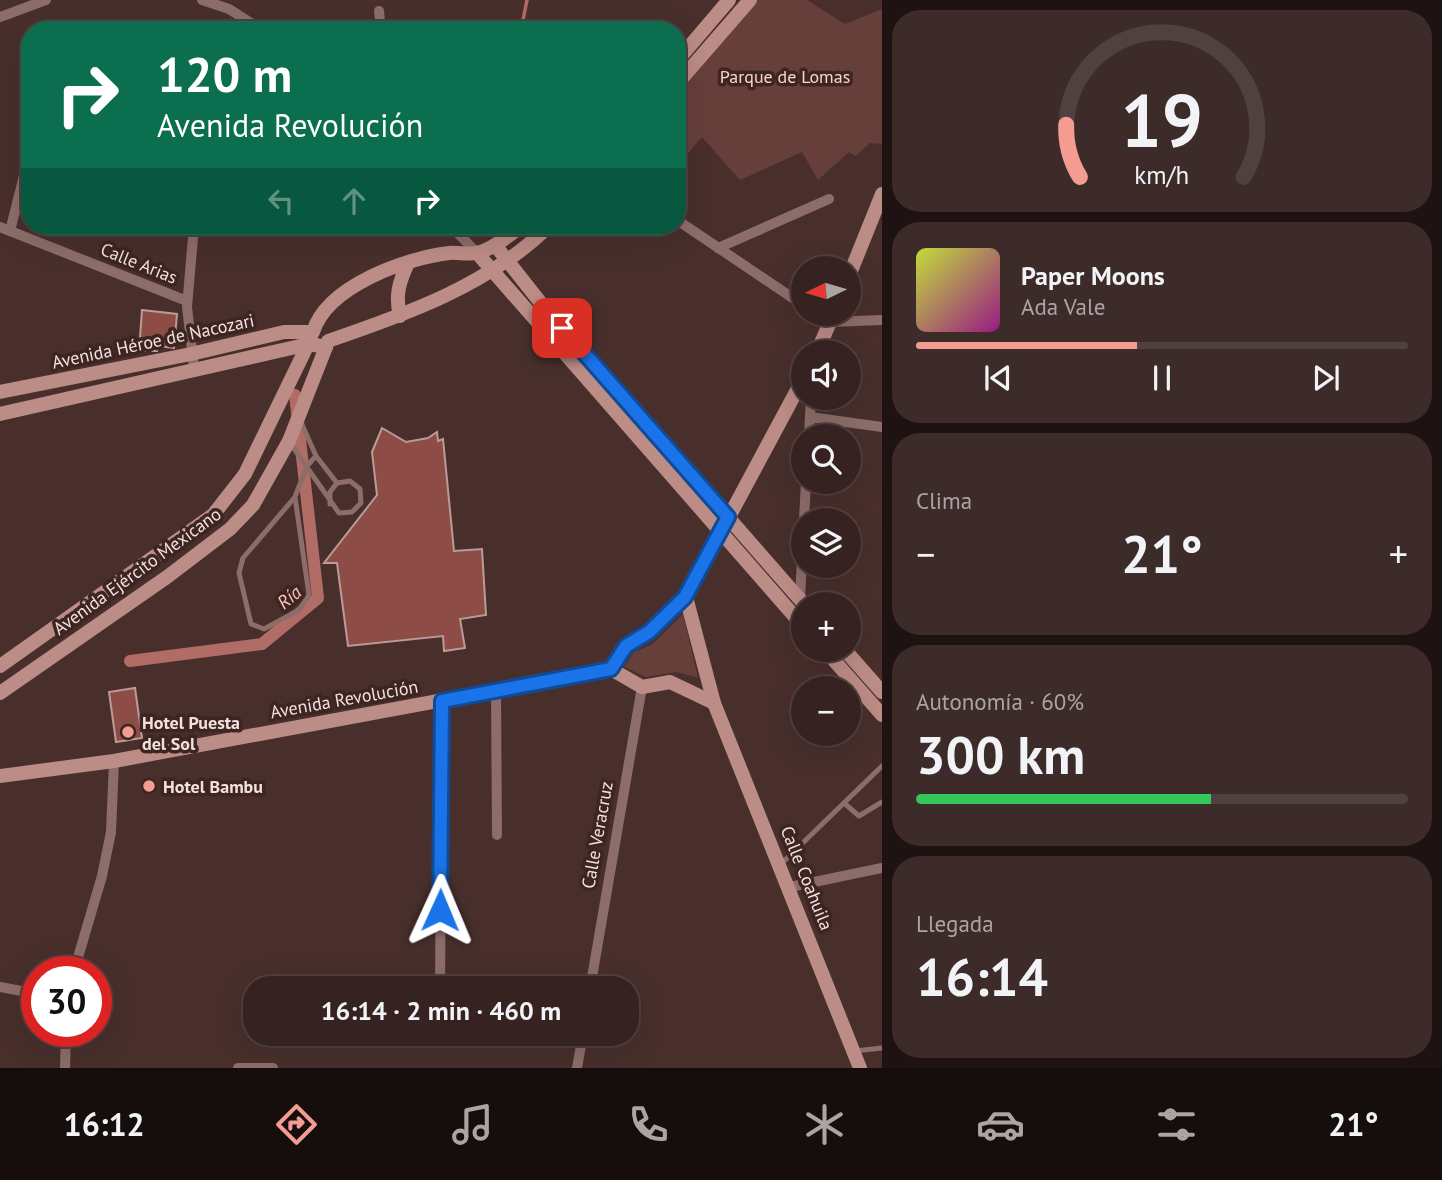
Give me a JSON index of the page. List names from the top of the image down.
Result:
{
  "streets": {
    "main road": [
      "Avenida Héroe de Nacozari",
      "Avenida Ejército Mexicano",
      "Avenida Revolución",
      "Calle Coahuila"
    ],
    "street": ["Calle Arias", "Calle Veracruz"]
  },
  "crossings": [
    ["Avenida Héroe de Nacozari", "Avenida Ejército Mexicano"]
  ],
  "water": ["Ría"],
  "parks": ["Parque de Lomas"],
  "places": ["Hotel Puesta del Sol", "Hotel Bambu"],
  "north": "left",
  "page": {
    "turn": ["120 m", "Avenida Revolución"],
    "song": ["Paper Moons", "Ada Vale"],
    "map_buttons": ["+", "−"],
    "tile": [
      "Clima",
      ["Autonomía · 60%", "300 km"],
      ["Llegada", "16:14"]
    ],
    "heat": ["−", "21°", "+"],
    "limit": "30",
    "trip": "16:14 · 2 min · 460 m",
    "tabs": ["16:12", "21°"],
    "gauge": ["19", "km/h"]
  }
}
